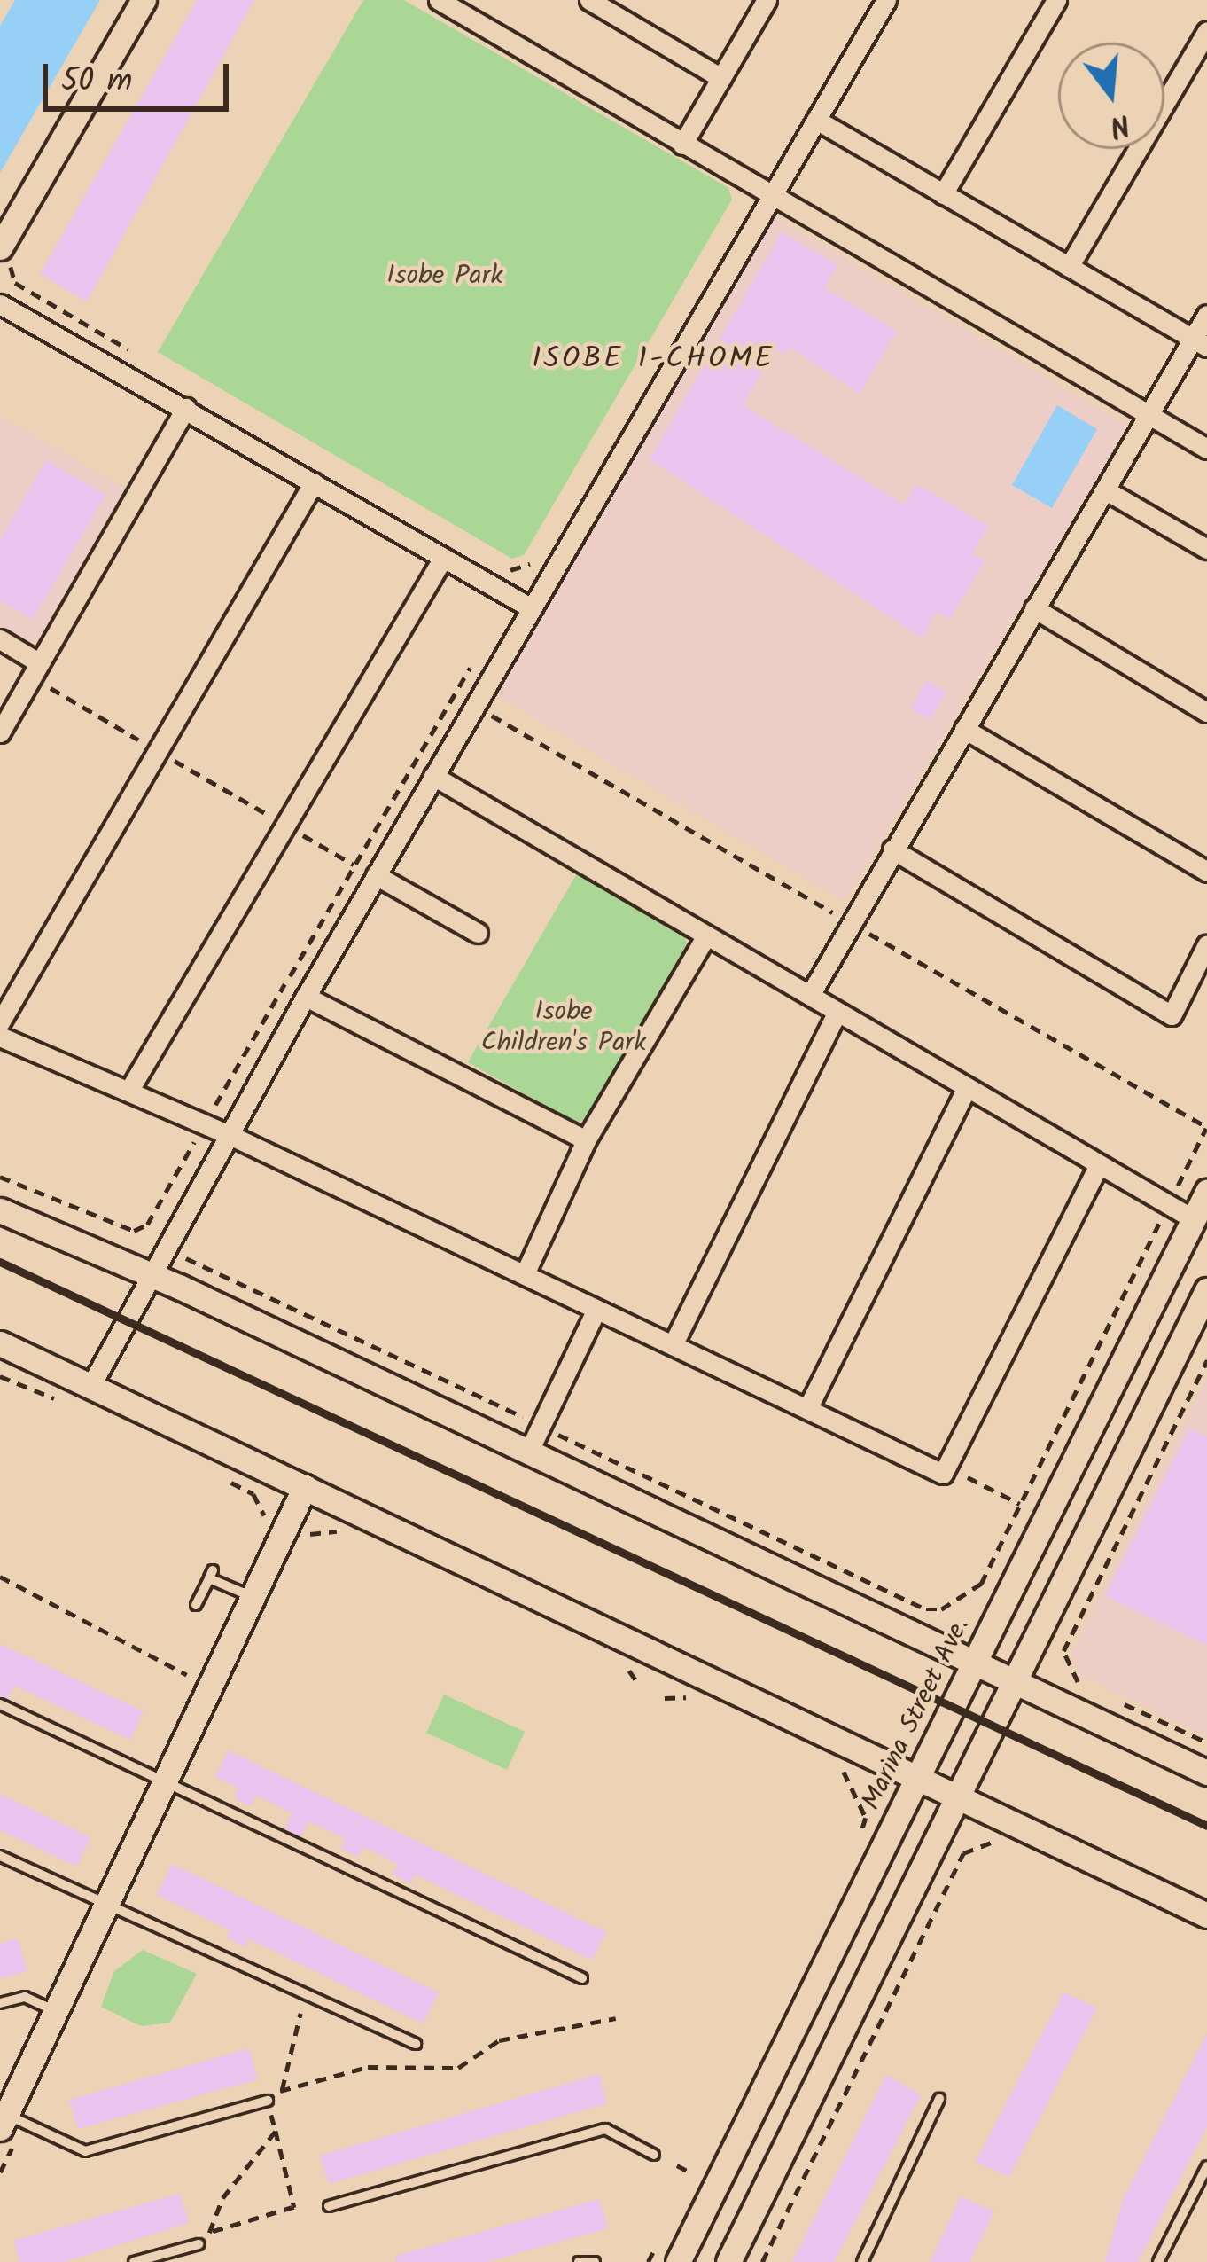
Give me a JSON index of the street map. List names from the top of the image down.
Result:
{
  "streets": {
    "street": ["Marina Street Ave."]
  },
  "districts": ["ISOBE 1-CHOME"],
  "parks": ["Isobe Park", "Isobe Children's Park"],
  "scale_bar": "50 m",
  "north": "bottom"
}
